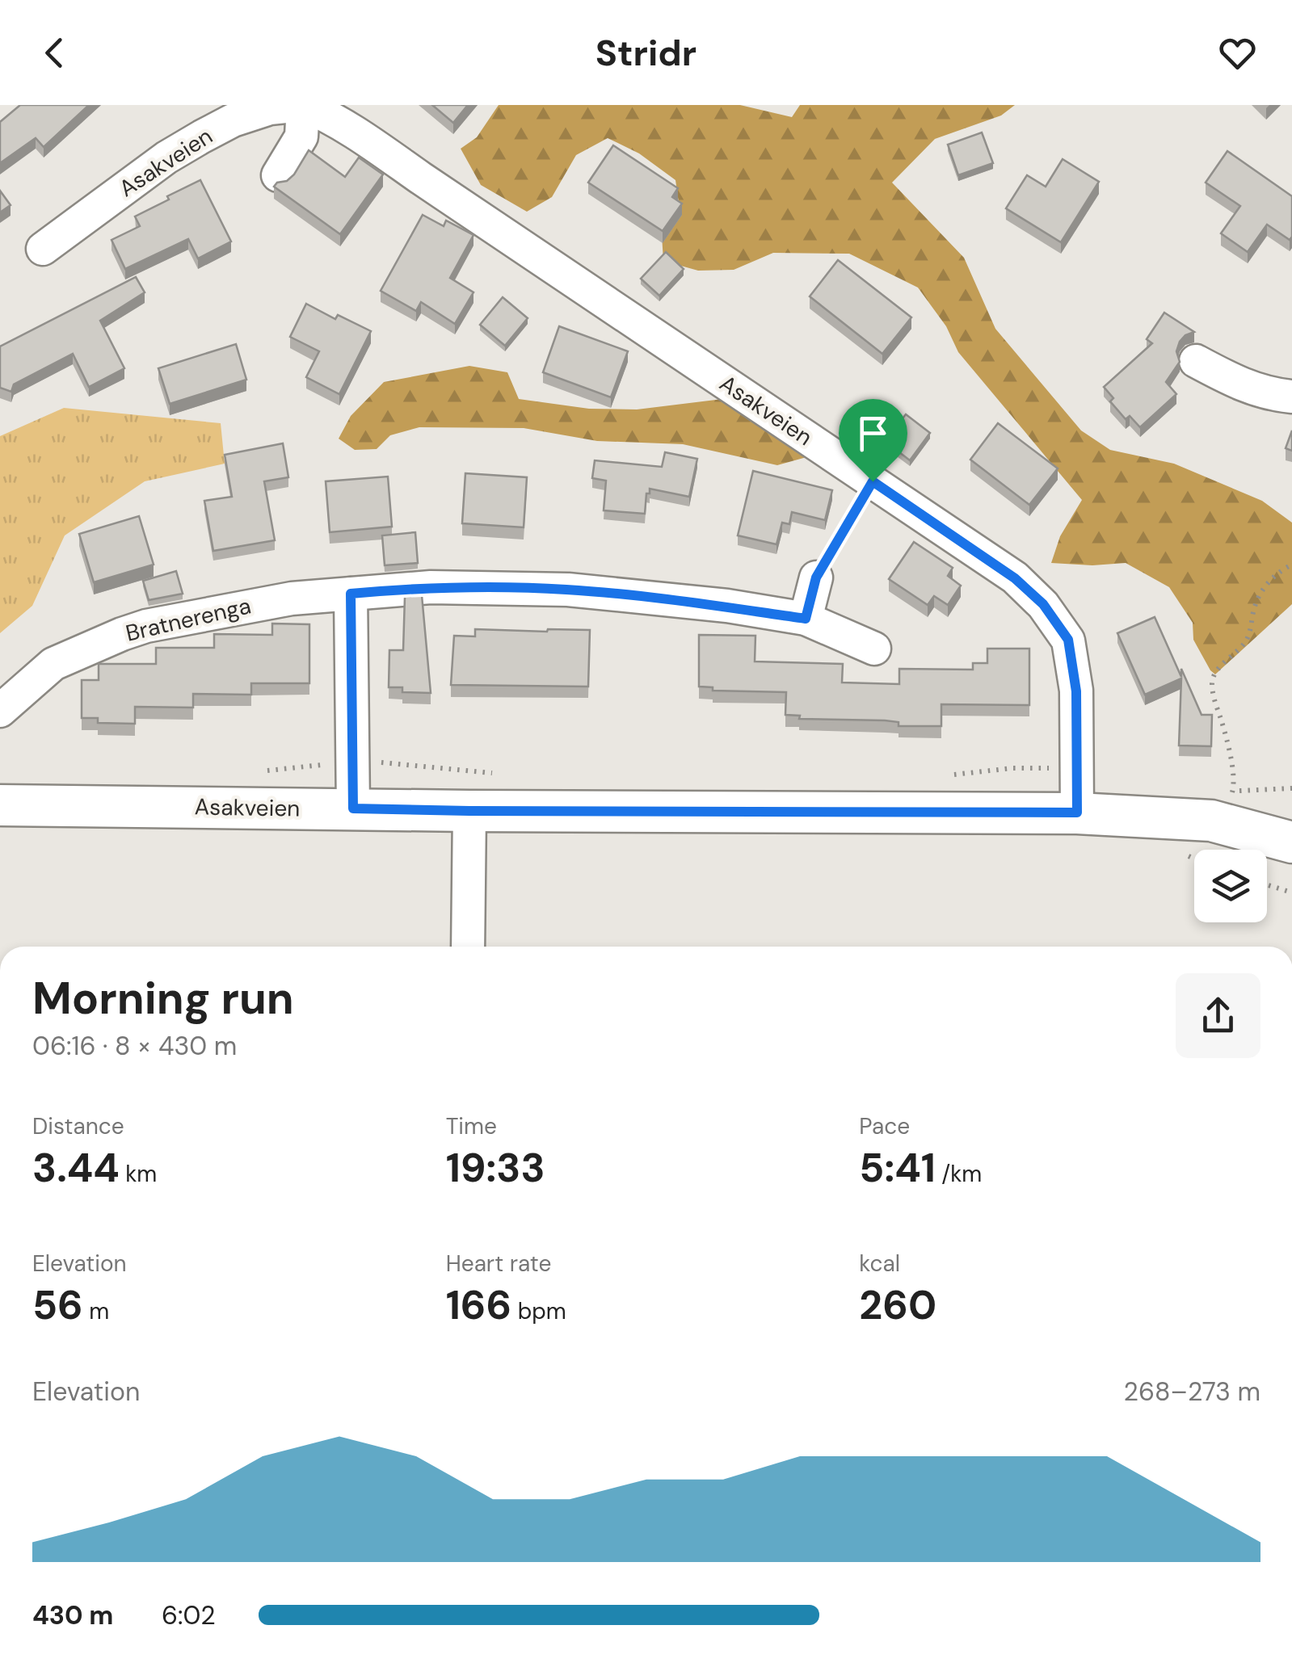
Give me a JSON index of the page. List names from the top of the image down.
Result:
{
  "streets": {
    "main road": ["Asakveien"],
    "street": ["Bratnerenga"]
  },
  "page": {
    "header": "Stridr",
    "heading": ["Morning run", "06:16 · 8 × 430 m"],
    "stats": [
      ["Distance", "3.44 km"],
      ["Time", "19:33"],
      ["Pace", "5:41 /km"],
      ["Elevation", "56 m"],
      ["Heart rate", "166 bpm"],
      ["kcal", "260"]
    ],
    "chart": ["Elevation", "268–273 m"],
    "list": [
      {
        "name": "430 m",
        "note": "6:02"
      }
    ]
  }
}
